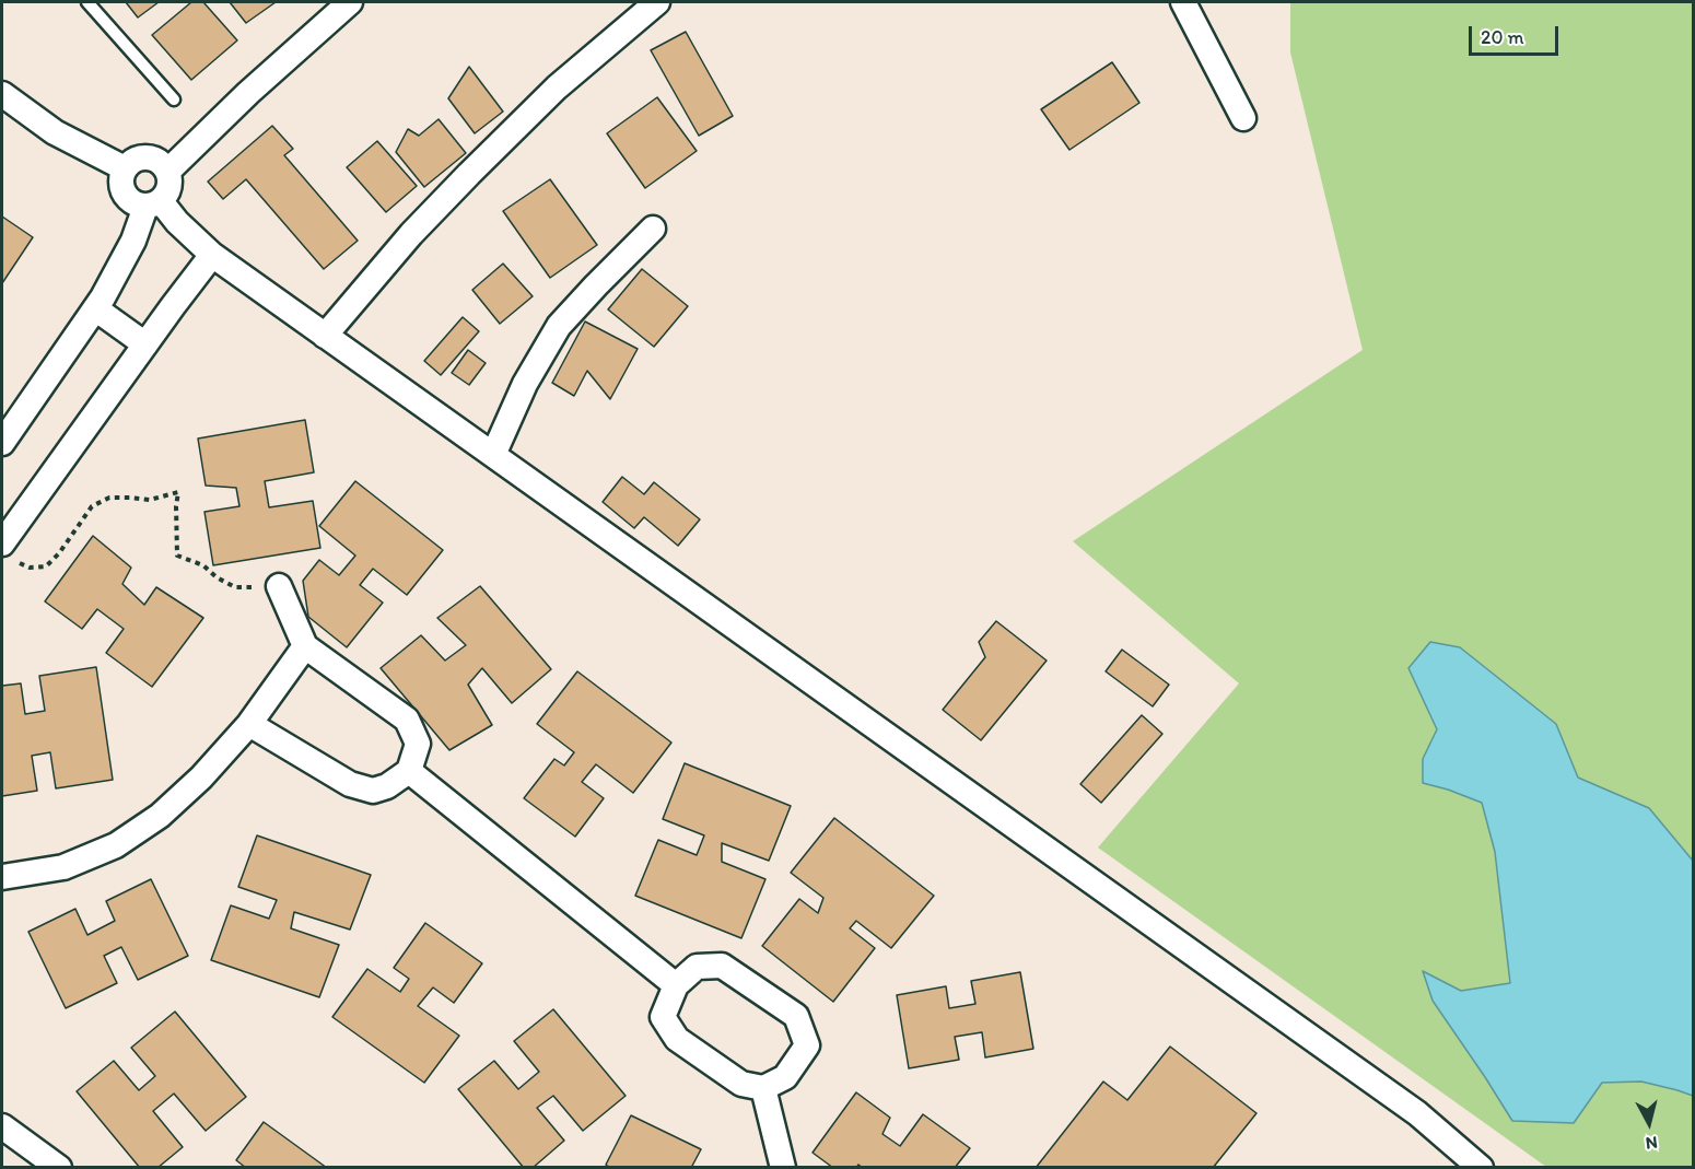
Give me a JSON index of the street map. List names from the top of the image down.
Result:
{
  "scale_bar": "20 m",
  "north": "bottom"
}
